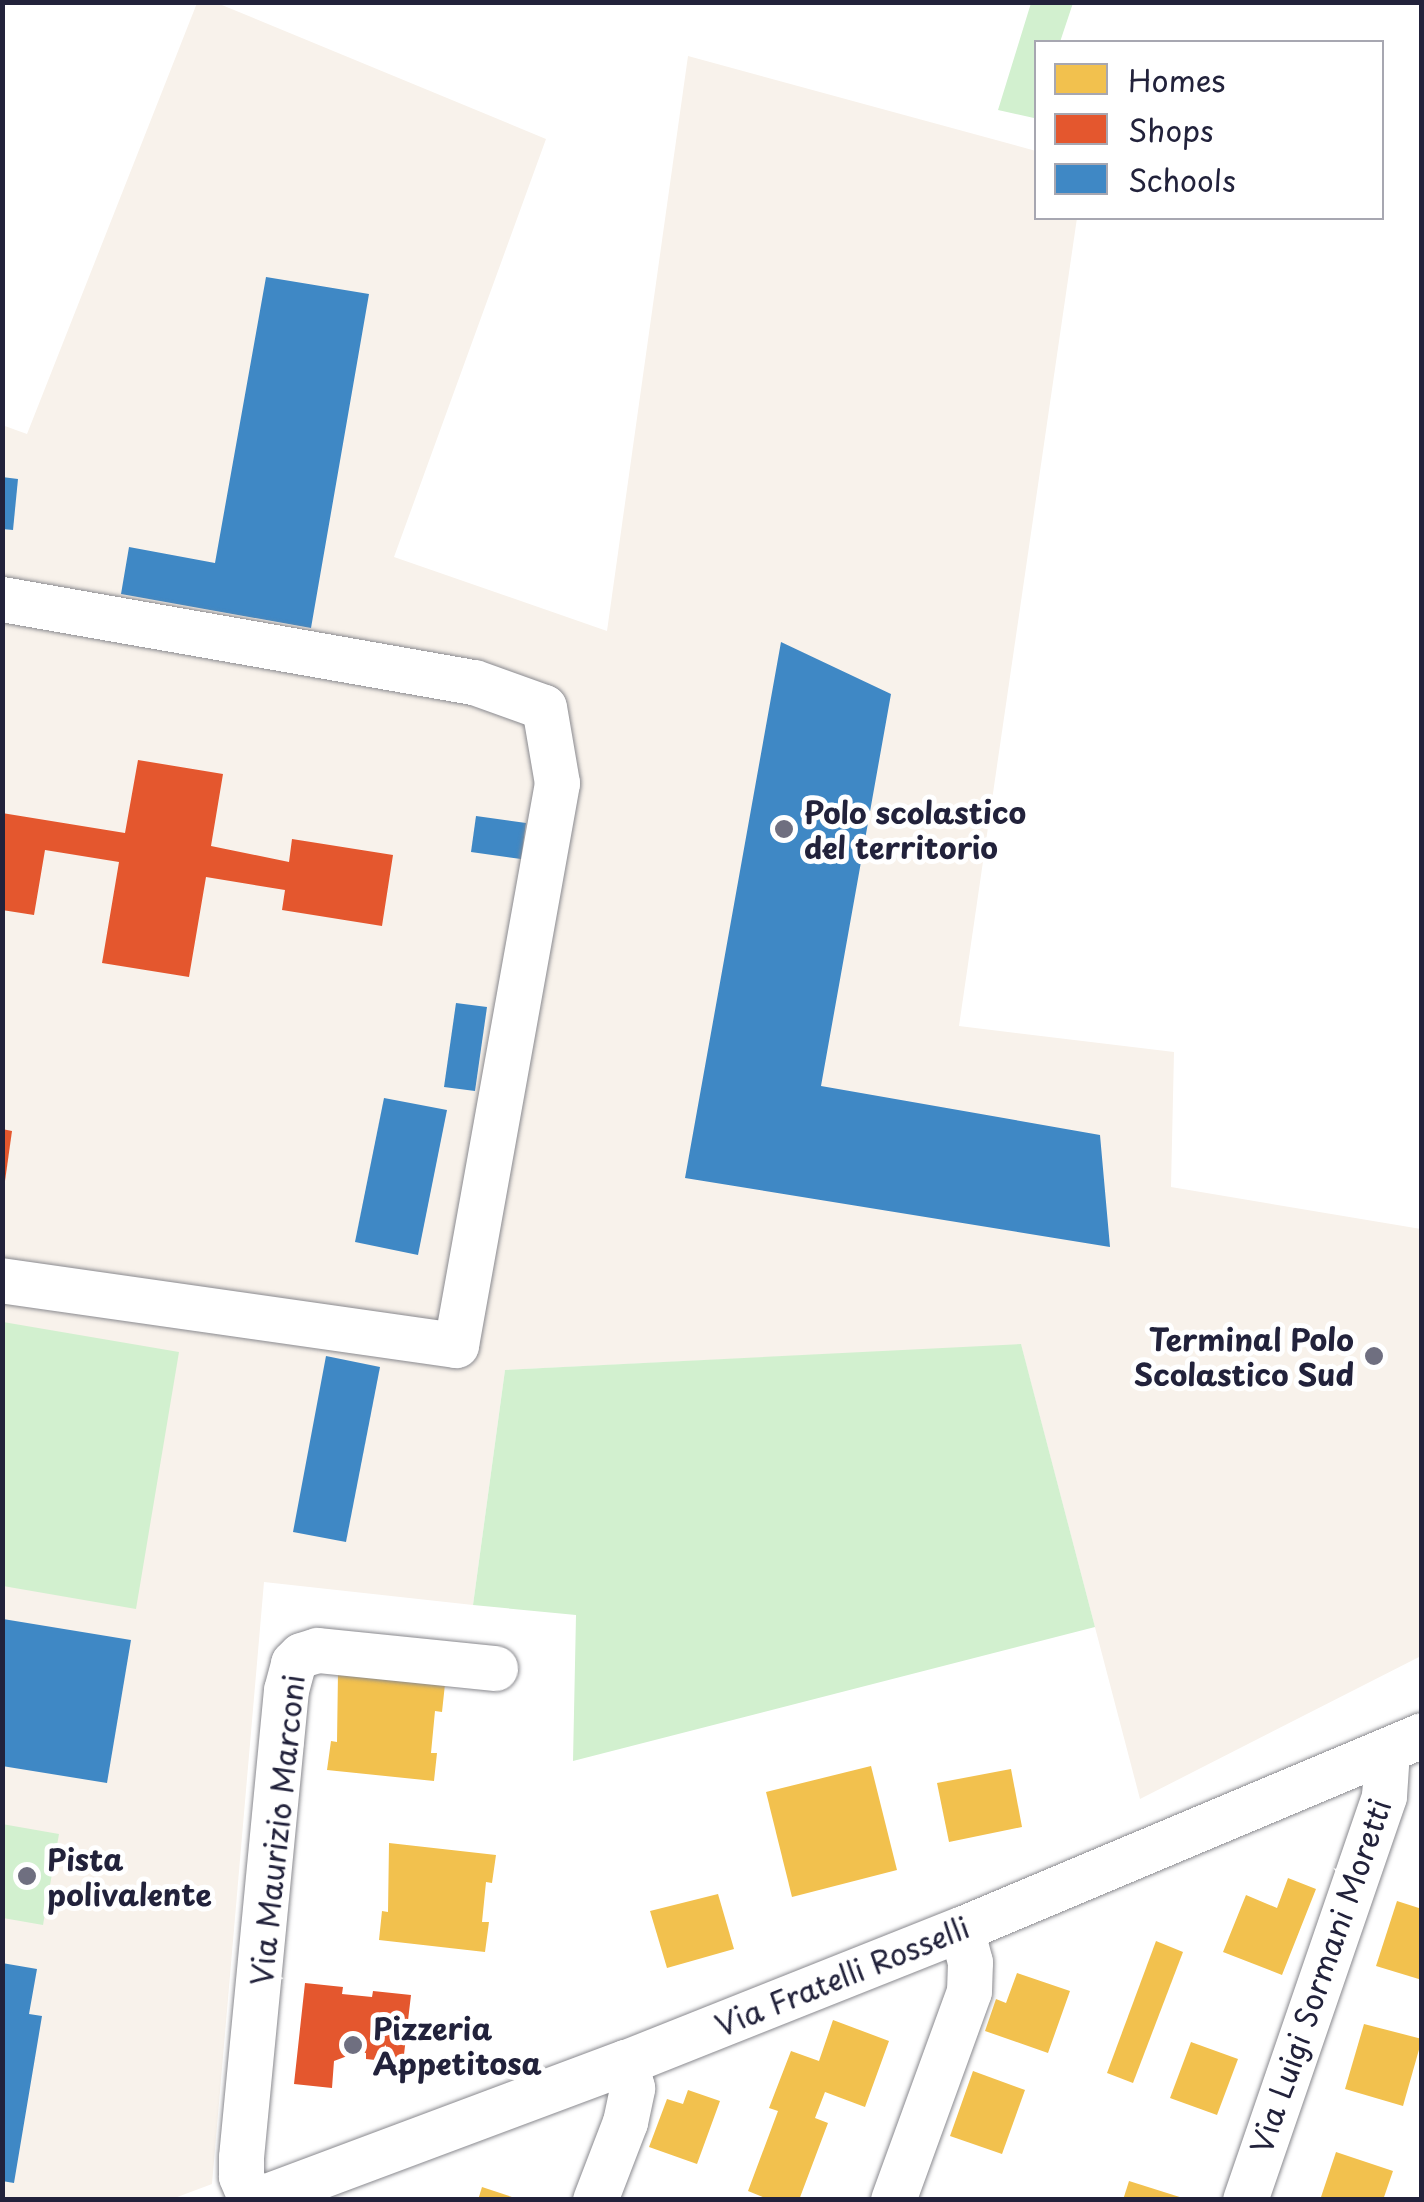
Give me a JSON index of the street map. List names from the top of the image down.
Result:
{
  "streets": {
    "street": ["Via Maurizio Marconi", "Via Fratelli Rosselli", "Via Luigi Sormani Moretti"]
  },
  "crossings": [
    ["Via Maurizio Marconi", "Via Fratelli Rosselli"],
    ["Via Fratelli Rosselli", "Via Luigi Sormani Moretti"]
  ],
  "places": [
    "Polo scolastico del territorio",
    "Terminal Polo Scolastico Sud",
    "Pista polivalente",
    "Pizzeria Appetitosa"
  ],
  "legend": ["Homes", "Shops", "Schools"]
}
